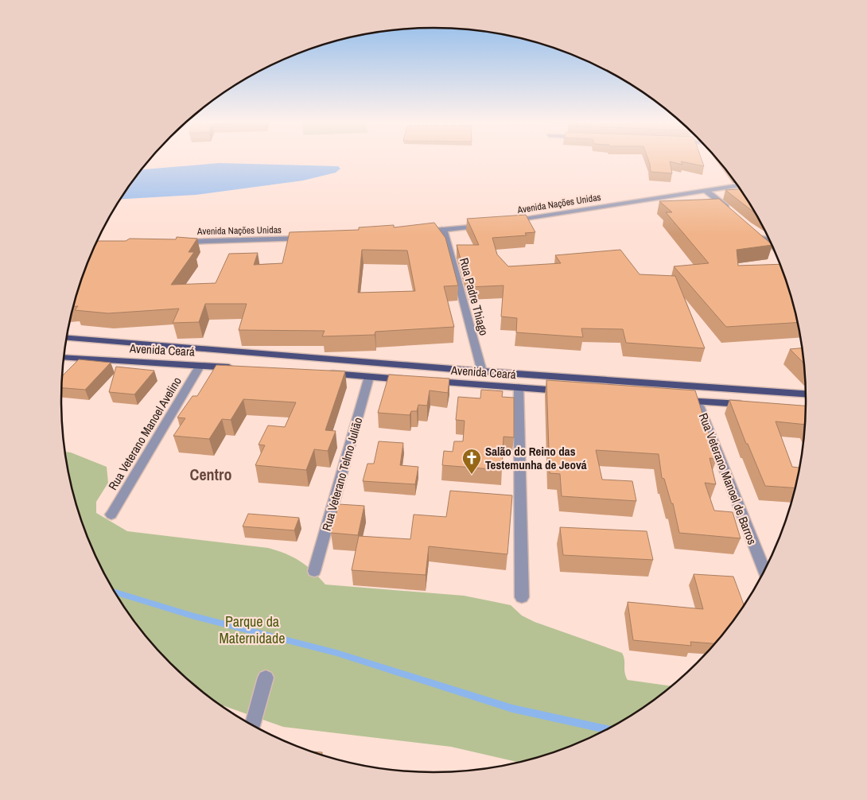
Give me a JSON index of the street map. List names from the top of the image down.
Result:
{
  "streets": {
    "main road": ["Avenida Ceará"],
    "street": [
      "Avenida Nações Unidas",
      "Rua Padre Thiago",
      "Rua Veterano Manoel Avelino",
      "Rua Veterano Telmo Julião",
      "Rua Veterano Manoel de Barros"
    ]
  },
  "crossings": [
    ["Rua Padre Thiago", "Avenida Ceará"],
    ["Avenida Ceará", "Rua Veterano Manoel Avelino"]
  ],
  "districts": ["Centro"],
  "parks": ["Parque da Maternidade"],
  "places": {
    "church": ["Salão do Reino das Testemunha de Jeová"]
  }
}
